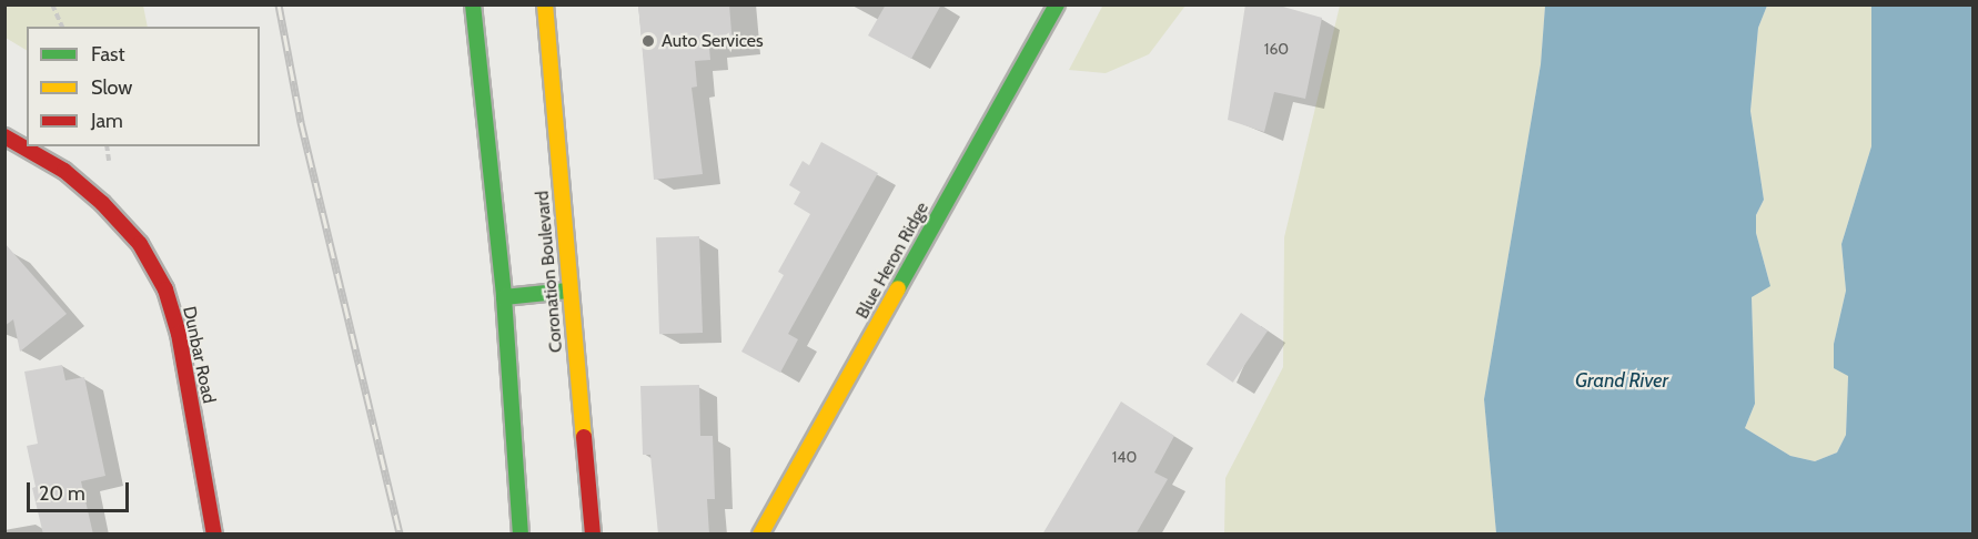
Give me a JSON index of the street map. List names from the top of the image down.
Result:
{
  "streets": {
    "main road": ["Blue Heron Ridge", "Coronation Boulevard", "Dunbar Road"]
  },
  "water": ["Grand River"],
  "places": ["Auto Services"],
  "house_numbers": ["160", "140"],
  "legend": ["Fast", "Slow", "Jam"],
  "scale_bar": "20 m"
}
